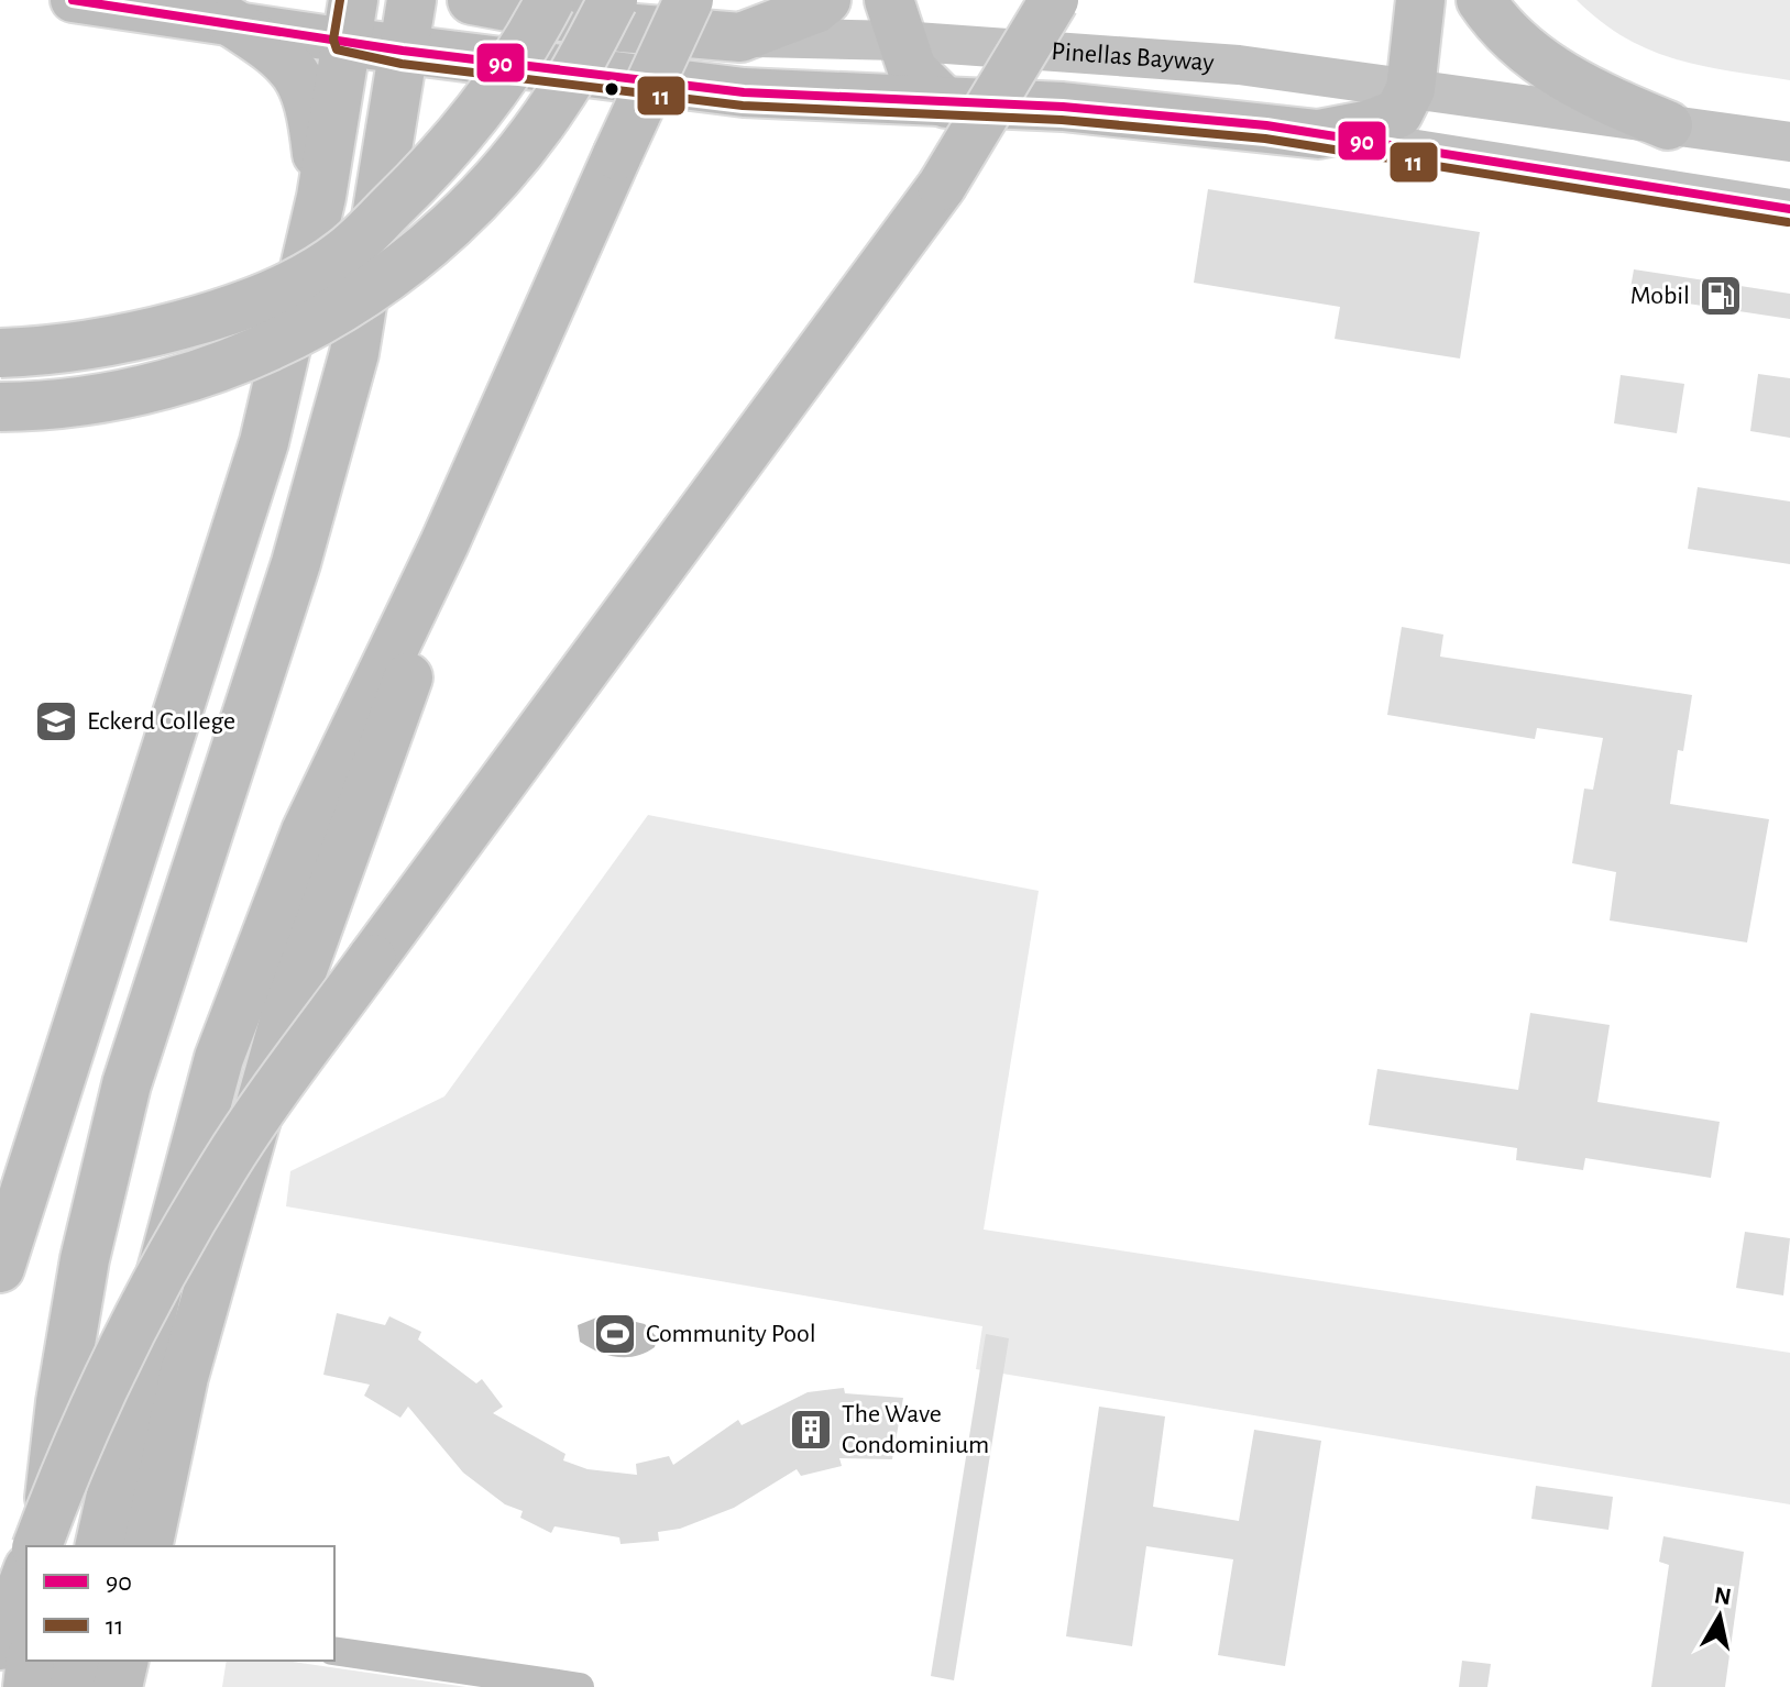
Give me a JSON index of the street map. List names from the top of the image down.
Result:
{
  "streets": {
    "highway": ["Pinellas Bayway"]
  },
  "places": {
    "fuel station": ["Mobil"],
    "school or university": ["Eckerd College"],
    "sports": ["Community Pool"],
    "building": ["The Wave Condominium"]
  },
  "lines": ["transit line 90", "transit line 11"],
  "legend": ["90", "11"],
  "north": "top"
}
